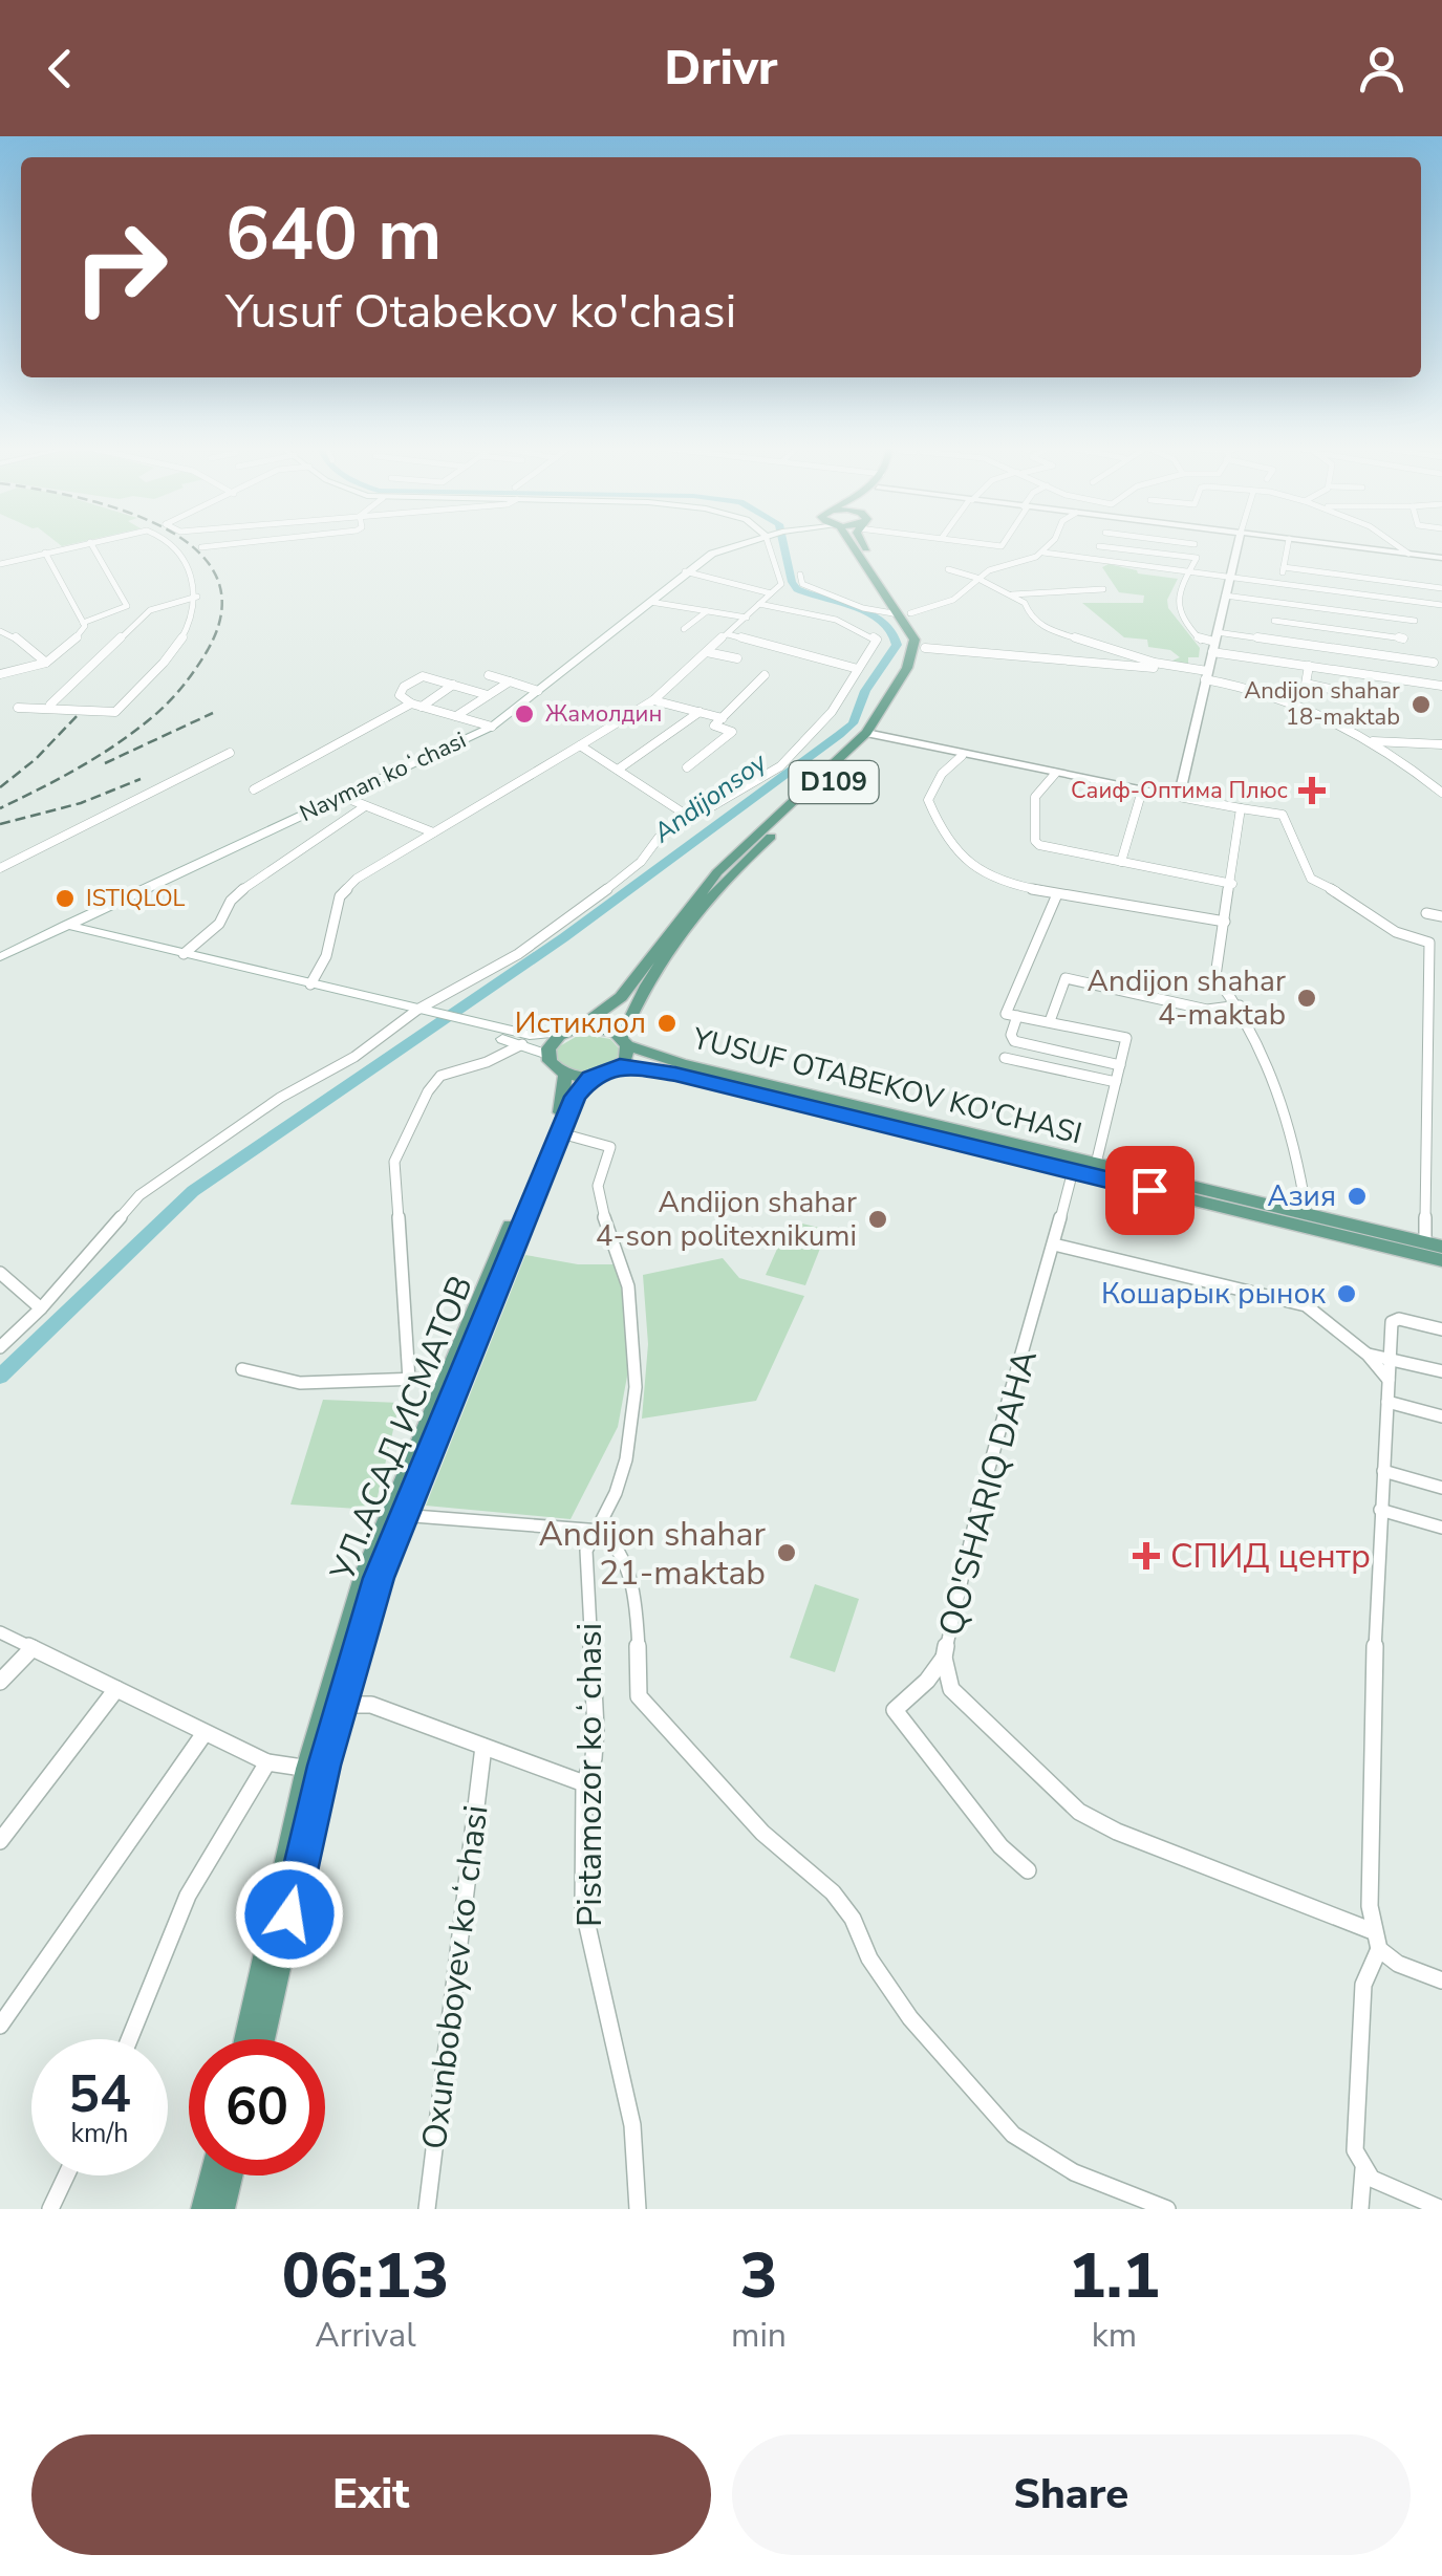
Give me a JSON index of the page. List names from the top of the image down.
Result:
{
  "streets": {
    "main road": [
      "Nayman koʻchasi",
      "D109",
      "YUSUF OTABEKOV KO'CHASI",
      "УЛ.АСАД ИСМАТОВ"
    ],
    "street": ["QO'SHARIQ DAHA", "Pistamozor koʻchasi", "Oxunboboyev koʻchasi"]
  },
  "crossings": [
    ["D109", "YUSUF OTABEKOV KO'CHASI"],
    ["D109", "УЛ.АСАД ИСМАТОВ"],
    ["YUSUF OTABEKOV KO'CHASI", "УЛ.АСАД ИСМАТОВ"],
    ["YUSUF OTABEKOV KO'CHASI", "QO'SHARIQ DAHA"],
    ["УЛ.АСАД ИСМАТОВ", "Pistamozor koʻchasi"]
  ],
  "water": ["Andijonsoy"],
  "places": {
    "other": [
      "Andijon shahar 18-maktab",
      "Жамолдин",
      "ISTIQLOL",
      "Andijon shahar 4-maktab",
      "Истиклол",
      "Азия",
      "Andijon shahar 4-son politexnikumi",
      "Кошарык рынок",
      "Andijon shahar 21-maktab"
    ],
    "health": ["Саиф-Оптима Плюс", "СПИД центр"]
  },
  "page": {
    "header": "Drivr",
    "turn": ["640 m", "Yusuf Otabekov ko'chasi"],
    "speed": "54 km/h",
    "limit": "60",
    "eta": [
      "06:13",
      "Arrival",
      "3",
      "min",
      "1.1",
      "km"
    ],
    "buttons": ["Exit", "Share"]
  }
}
